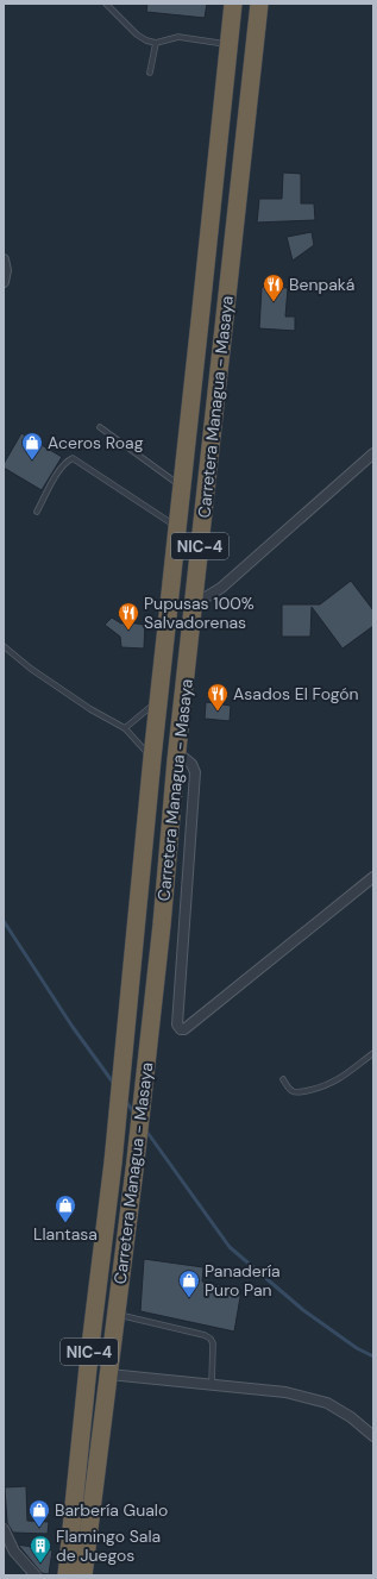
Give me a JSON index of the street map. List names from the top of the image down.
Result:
{
  "streets": {
    "highway": ["Carretera Managua - Masaya", "NIC-4"]
  },
  "places": {
    "restaurant": ["Benpaká", "Pupusas 100% Salvadorenas", "Asados El Fogón"],
    "shop": [
      "Aceros Roag",
      "Llantasa",
      "Panadería Puro Pan",
      "Barbería Gualo"
    ],
    "building": ["Flamingo Sala de Juegos"]
  }
}
